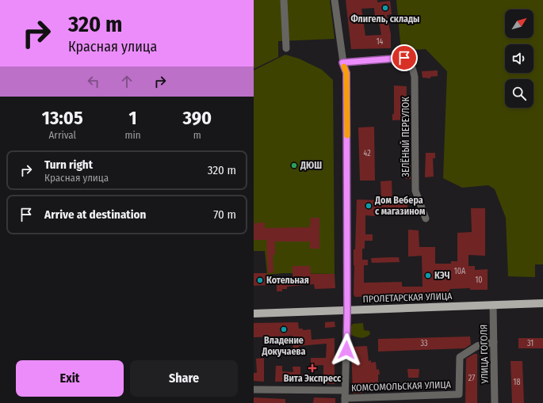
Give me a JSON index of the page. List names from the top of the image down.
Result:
{
  "streets": {
    "main road": ["ПРОЛЕТАРСКАЯ УЛИЦА"],
    "street": ["ЗЕЛЁНЫЙ ПЕРЕУЛОК", "УЛИЦА ГОГОЛЯ", "КОМСОМОЛЬСКАЯ УЛИЦА"]
  },
  "crossings": [
    ["ПРОЛЕТАРСКАЯ УЛИЦА", "УЛИЦА ГОГОЛЯ"],
    ["УЛИЦА ГОГОЛЯ", "КОМСОМОЛЬСКАЯ УЛИЦА"]
  ],
  "places": {
    "other": [
      "Флигель, склады",
      "ДЮШ",
      "Дом Вебера с магазином",
      "КЭЧ",
      "Котельная",
      "Владение Докучаева"
    ],
    "health": ["Вита Экспресс"]
  },
  "house_numbers": [
    "14",
    "42",
    "10А",
    "10",
    "33",
    "31",
    "27",
    "18"
  ],
  "north": "top right",
  "page": {
    "turn": ["320 m", "Красная улица"],
    "eta": [
      "13:05",
      "Arrival",
      "1",
      "min",
      "390",
      "m"
    ],
    "list": [
      {
        "name": "Turn right",
        "note": "Красная улица",
        "value": "320 m"
      },
      {
        "name": "Arrive at destination",
        "value": "70 m"
      }
    ],
    "buttons": ["Exit", "Share"]
  }
}
